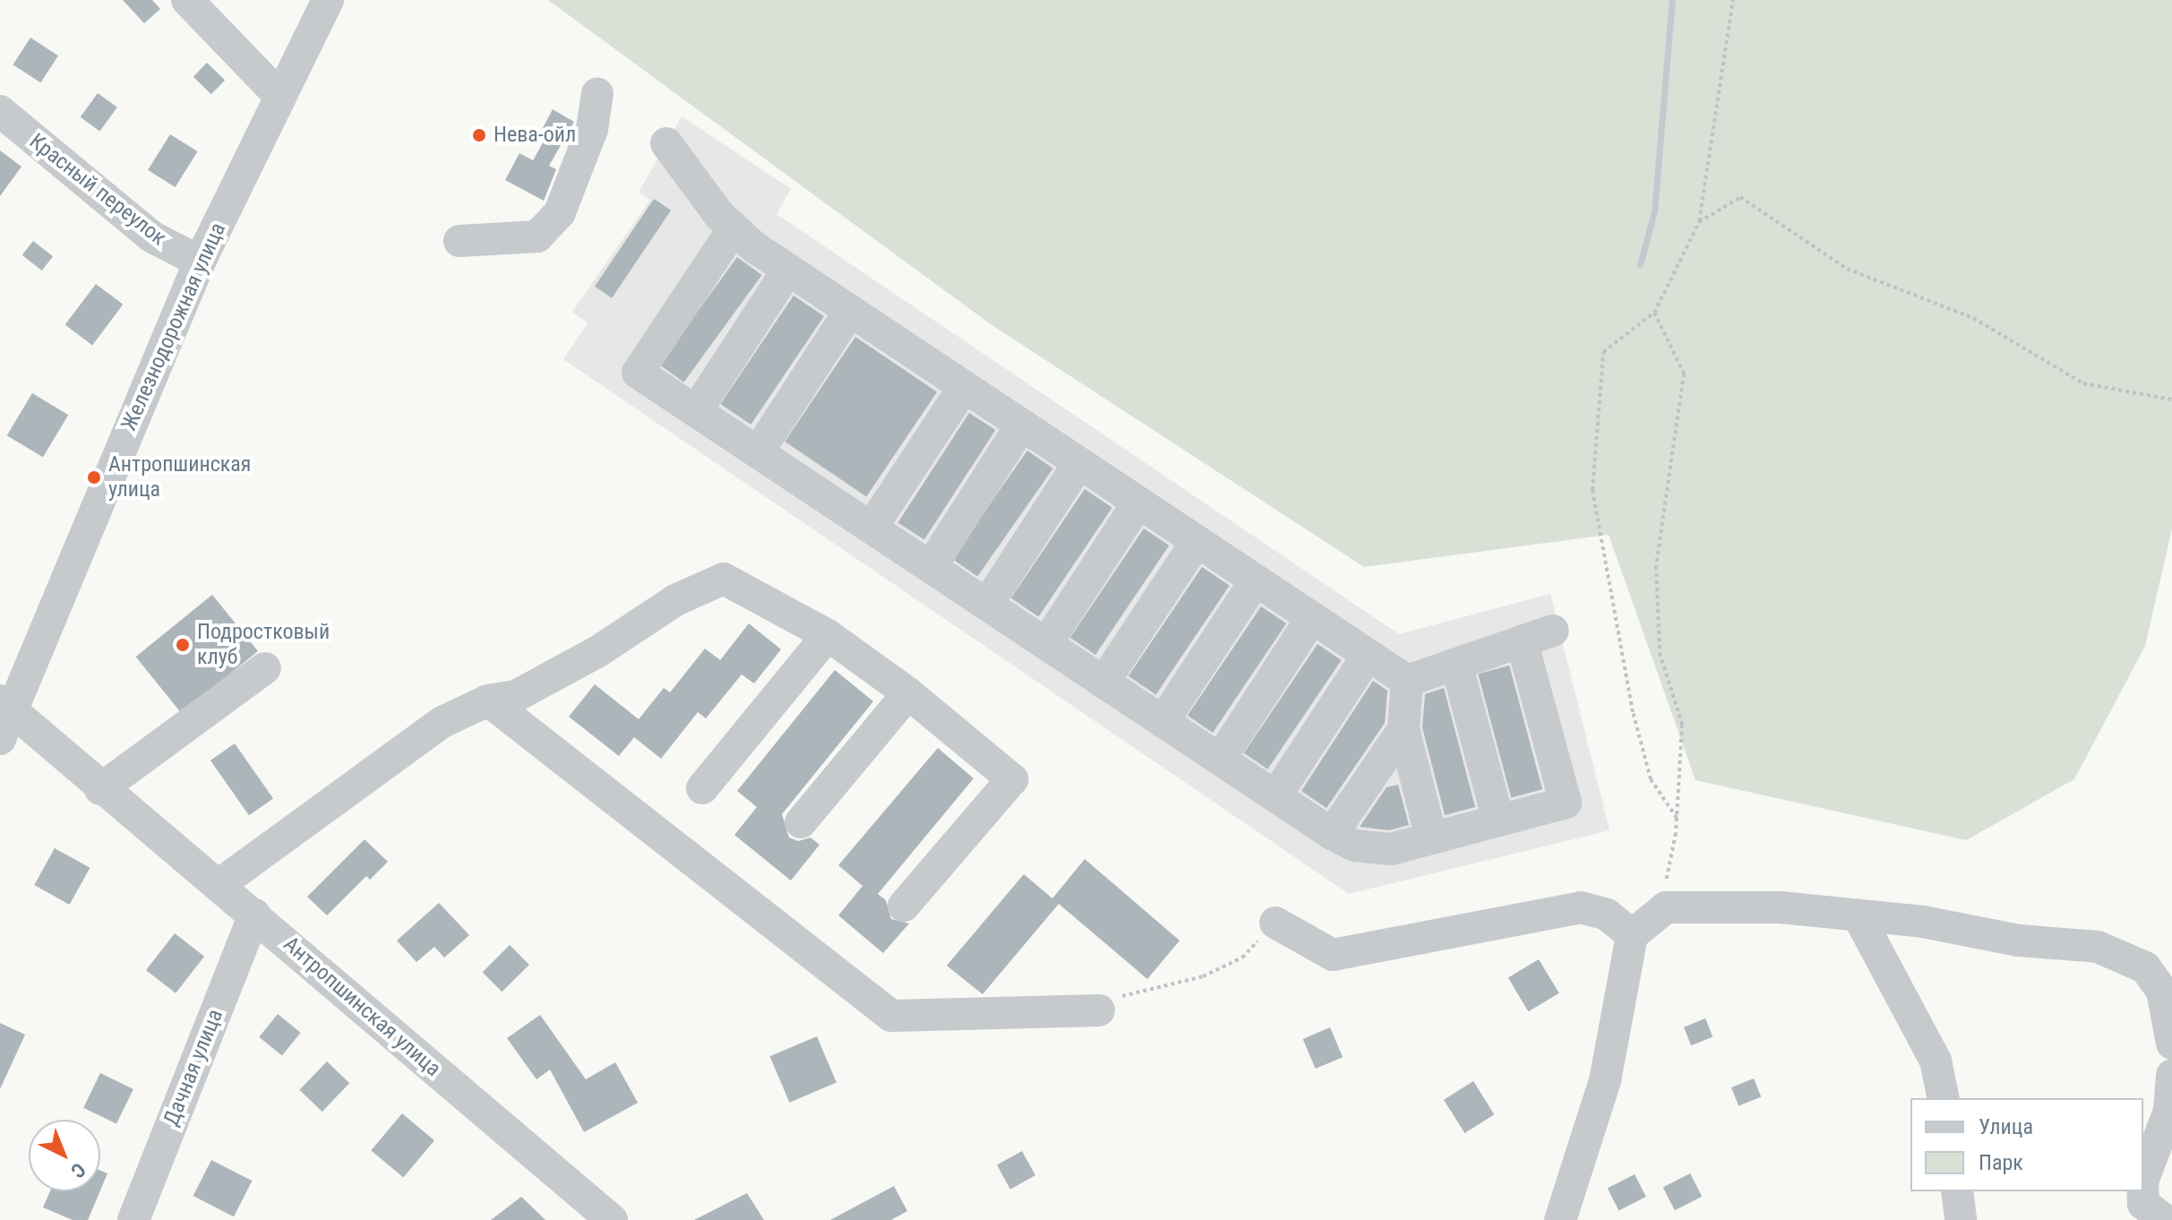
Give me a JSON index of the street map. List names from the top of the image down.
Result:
{
  "streets": {
    "street": [
      "Красный переулок",
      "Железнодорожная улица",
      "Антропшинская улица",
      "Дачная улица"
    ]
  },
  "crossings": [
    ["Красный переулок", "Железнодорожная улица"],
    ["Железнодорожная улица", "Антропшинская улица"],
    ["Антропшинская улица", "Дачная улица"]
  ],
  "places": ["Нева-ойл", "Антропшинская улица", "Подростковый клуб"],
  "legend": ["Улица", "Парк"],
  "north": "bottom right"
}
